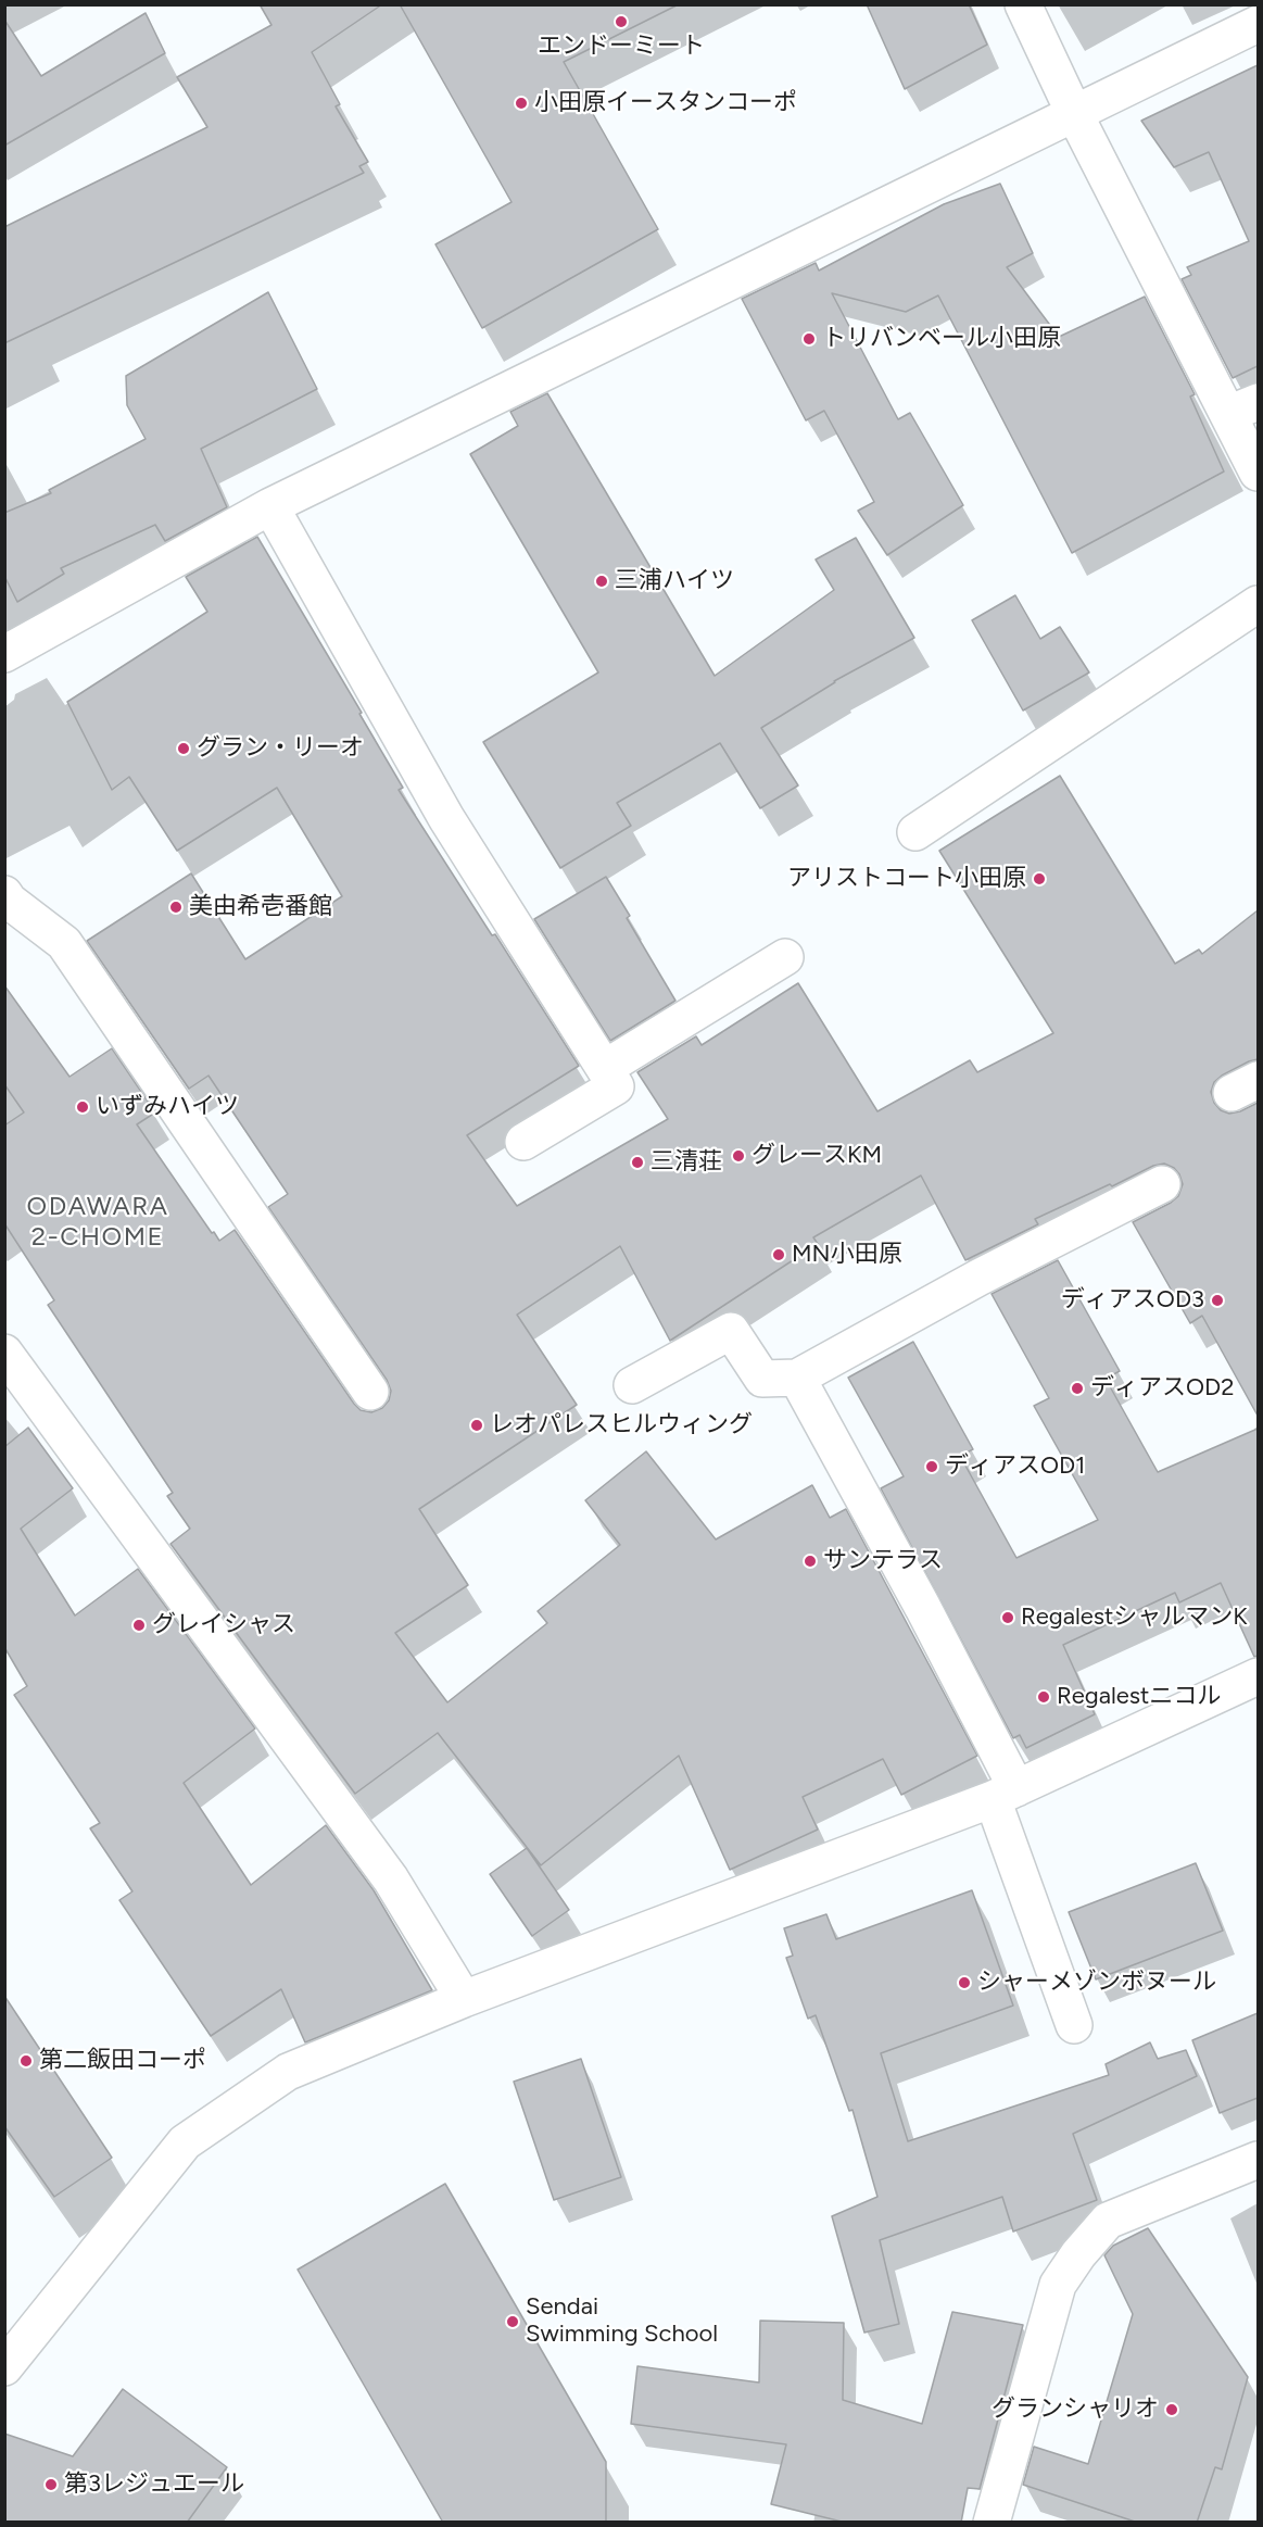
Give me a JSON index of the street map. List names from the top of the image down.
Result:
{
  "districts": ["ODAWARA 2-CHOME"],
  "places": [
    "エンドーミート",
    "小田原イースタンコーポ",
    "トリバンベール小田原",
    "三浦ハイツ",
    "グラン・リーオ",
    "アリストコート小田原",
    "美由希壱番館",
    "いずみハイツ",
    "グレースKM",
    "三清荘",
    "MN小田原",
    "ディアスOD3",
    "ディアスOD2",
    "レオパレスヒルウィング",
    "ディアスOD1",
    "サンテラス",
    "RegalestシャルマンK",
    "グレイシャス",
    "Regalestニコル",
    "シャーメゾンボヌール",
    "第二飯田コーポ",
    "Sendai Swimming School",
    "グランシャリオ",
    "第3レジュエール"
  ]
}
